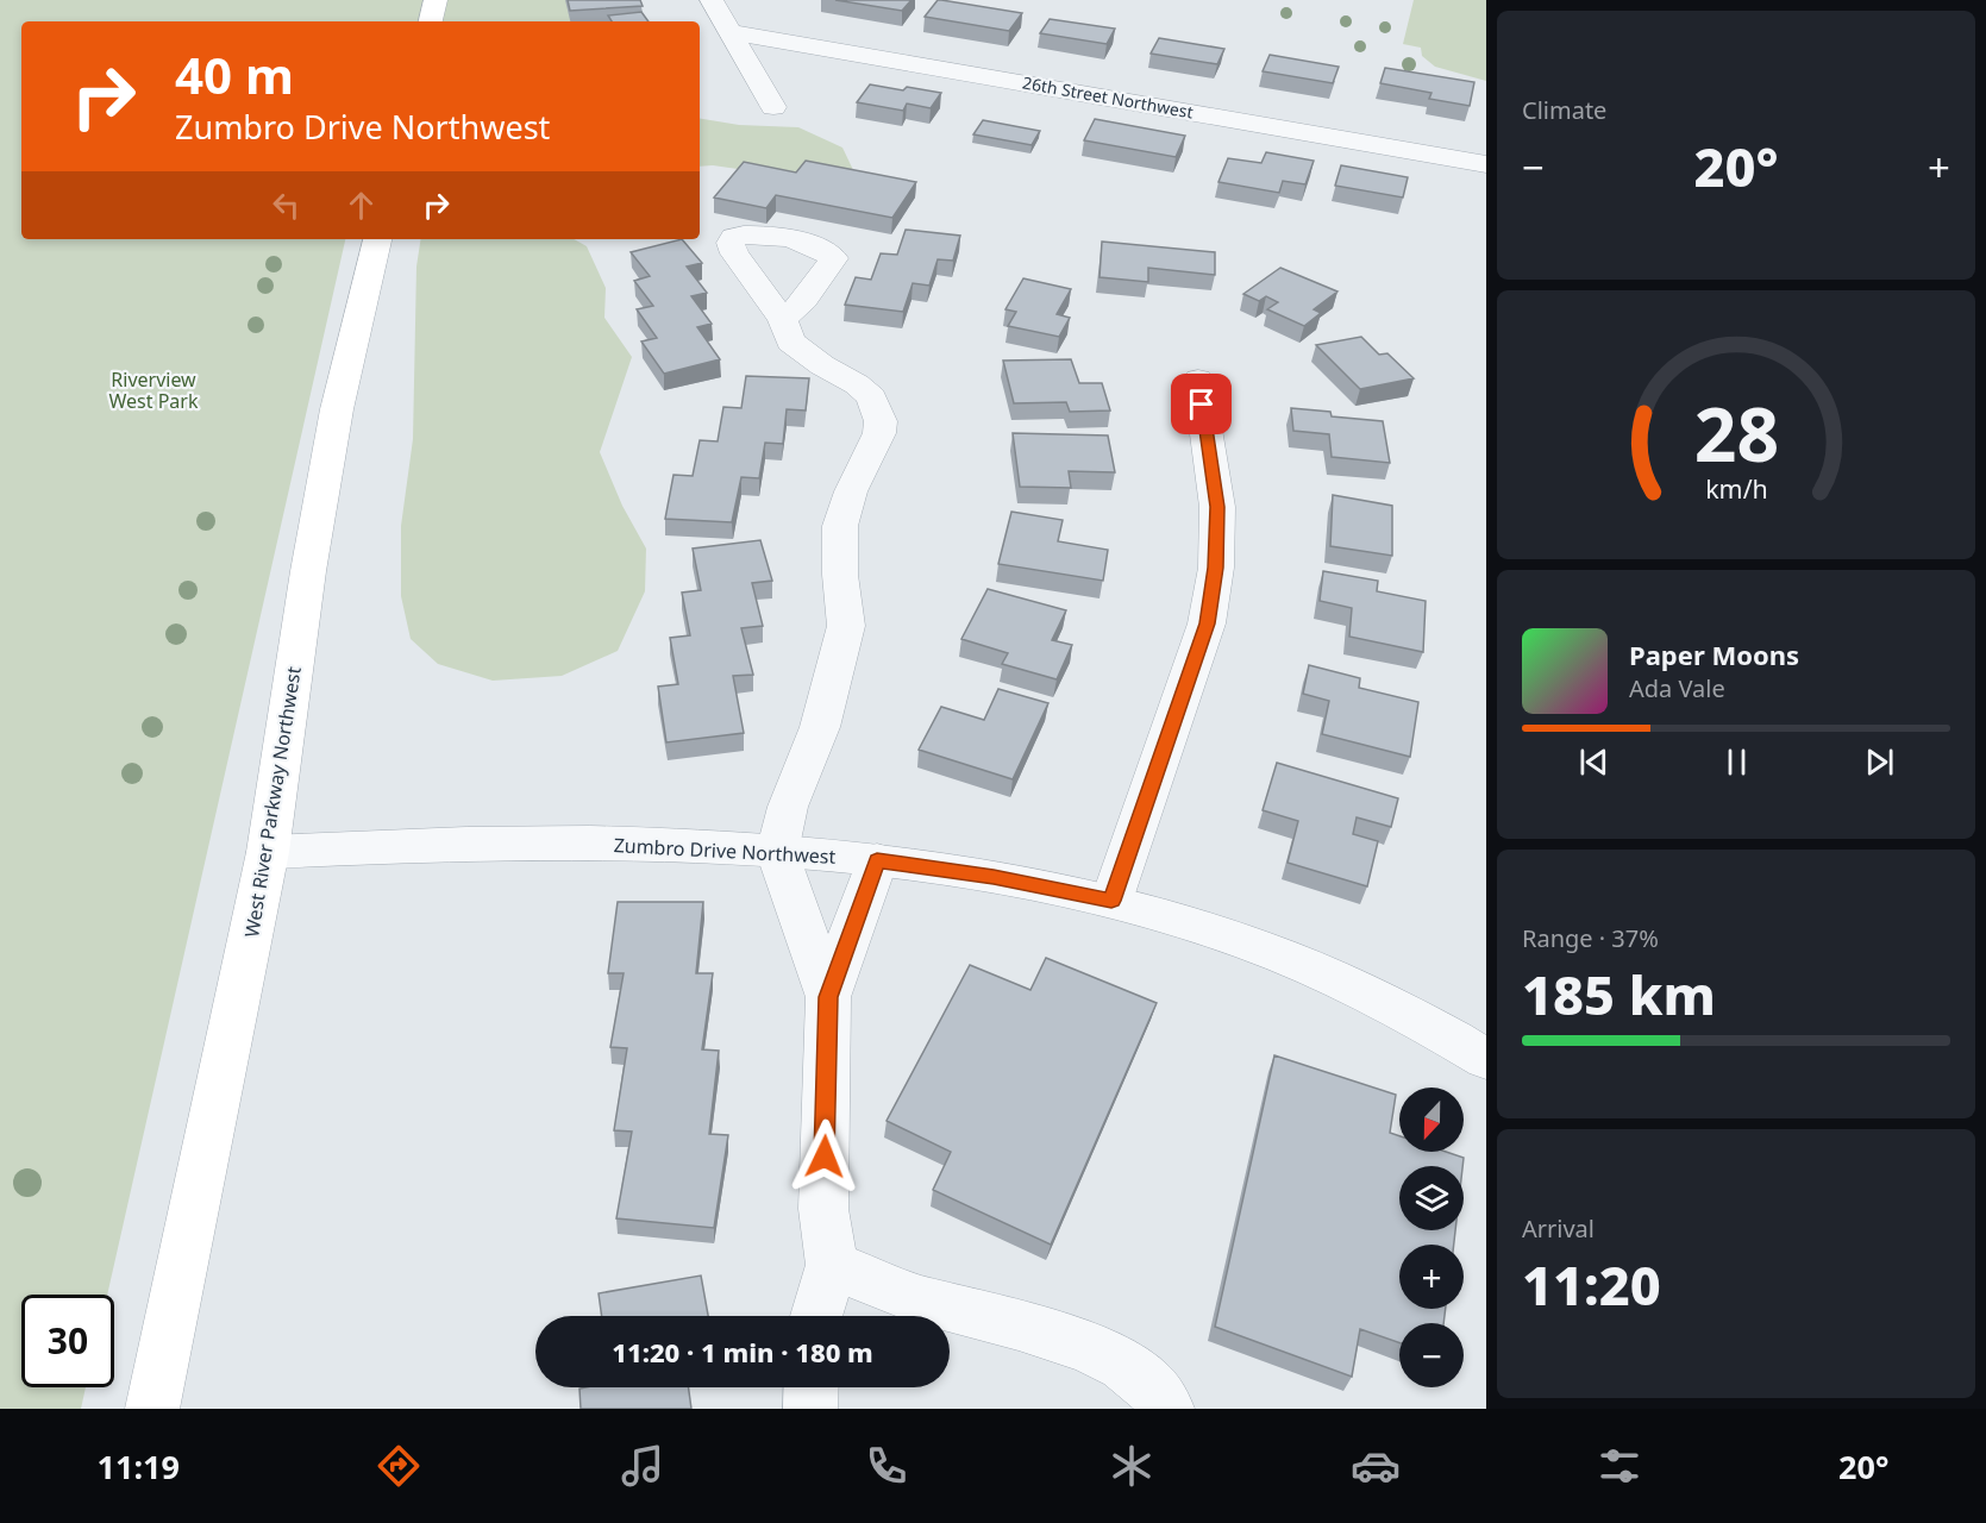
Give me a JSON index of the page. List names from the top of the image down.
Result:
{
  "streets": {
    "main road": ["West River Parkway Northwest"],
    "street": ["26th Street Northwest", "Zumbro Drive Northwest"]
  },
  "crossings": [
    ["West River Parkway Northwest", "Zumbro Drive Northwest"]
  ],
  "parks": ["Riverview West Park"],
  "north": "bottom",
  "page": {
    "tile": [
      "Climate",
      ["Range · 37%", "185 km"],
      ["Arrival", "11:20"]
    ],
    "turn": ["40 m", "Zumbro Drive Northwest"],
    "heat": ["−", "20°", "+"],
    "song": ["Paper Moons", "Ada Vale"],
    "map_buttons": ["+", "−"],
    "limit": "30",
    "trip": "11:20 · 1 min · 180 m",
    "tabs": ["11:19", "20°"],
    "gauge": ["28", "km/h"]
  }
}
